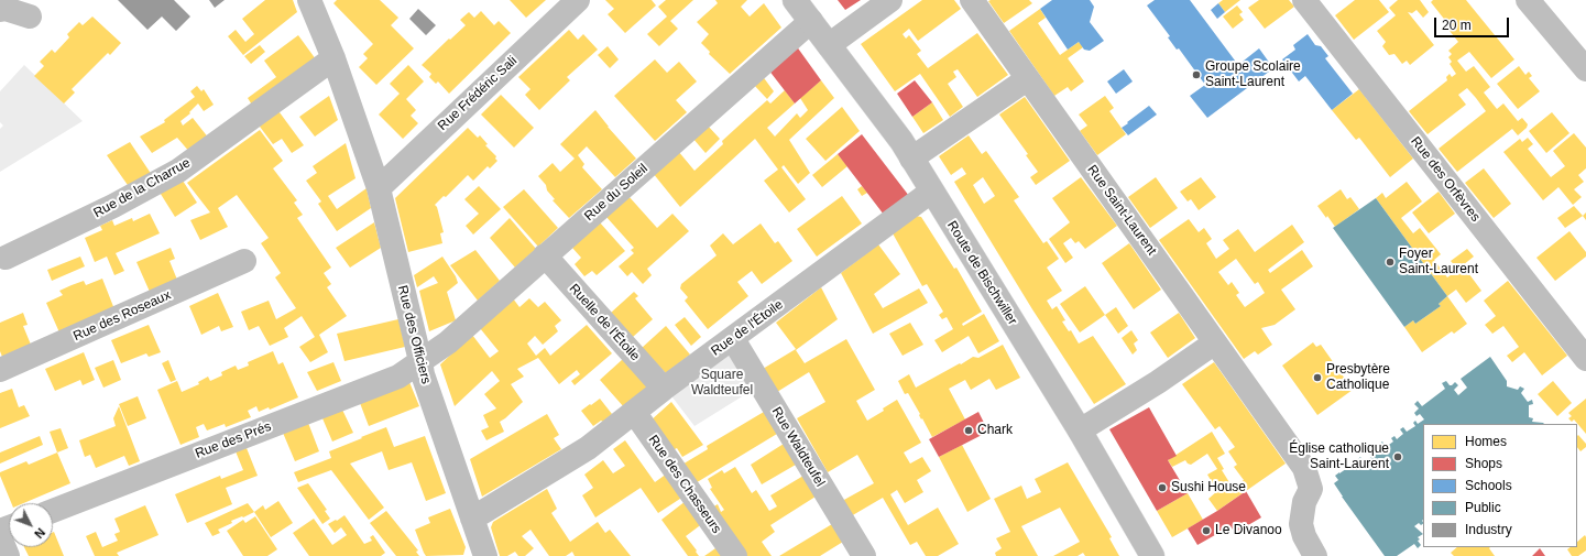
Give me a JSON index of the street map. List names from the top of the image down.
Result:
{
  "streets": {
    "street": [
      "Rue Frédéric Sali",
      "Rue des Orfèvres",
      "Rue de la Charrue",
      "Rue du Soleil",
      "Rue Saint-Laurent",
      "Route de Bischwiller",
      "Rue des Roseaux",
      "Ruelle de l'Étoile",
      "Rue de l'Étoile",
      "Rue des Officiers",
      "Rue des Prés",
      "Rue Waldteufel",
      "Rue des Chasseurs"
    ]
  },
  "crossings": [
    ["Rue Frédéric Sali", "Rue des Officiers"],
    ["Rue de la Charrue", "Rue des Officiers"],
    ["Rue du Soleil", "Route de Bischwiller"],
    ["Rue du Soleil", "Ruelle de l'Étoile"],
    ["Rue du Soleil", "Rue des Officiers"],
    ["Rue du Soleil", "Rue des Prés"],
    ["Route de Bischwiller", "Rue de l'Étoile"],
    ["Ruelle de l'Étoile", "Rue de l'Étoile"],
    ["Rue de l'Étoile", "Rue des Officiers"],
    ["Rue de l'Étoile", "Rue Waldteufel"],
    ["Rue de l'Étoile", "Rue des Chasseurs"],
    ["Rue des Officiers", "Rue des Prés"]
  ],
  "parks": ["Square Waldteufel"],
  "places": [
    "Groupe Scolaire Saint-Laurent",
    "Foyer Saint-Laurent",
    "Presbytère Catholique",
    "Chark",
    "Église catholique Saint-Laurent",
    "Sushi House",
    "Le Divanoo"
  ],
  "legend": [
    "Homes",
    "Shops",
    "Schools",
    "Public",
    "Industry"
  ],
  "scale_bar": "20 m",
  "north": "bottom right"
}
